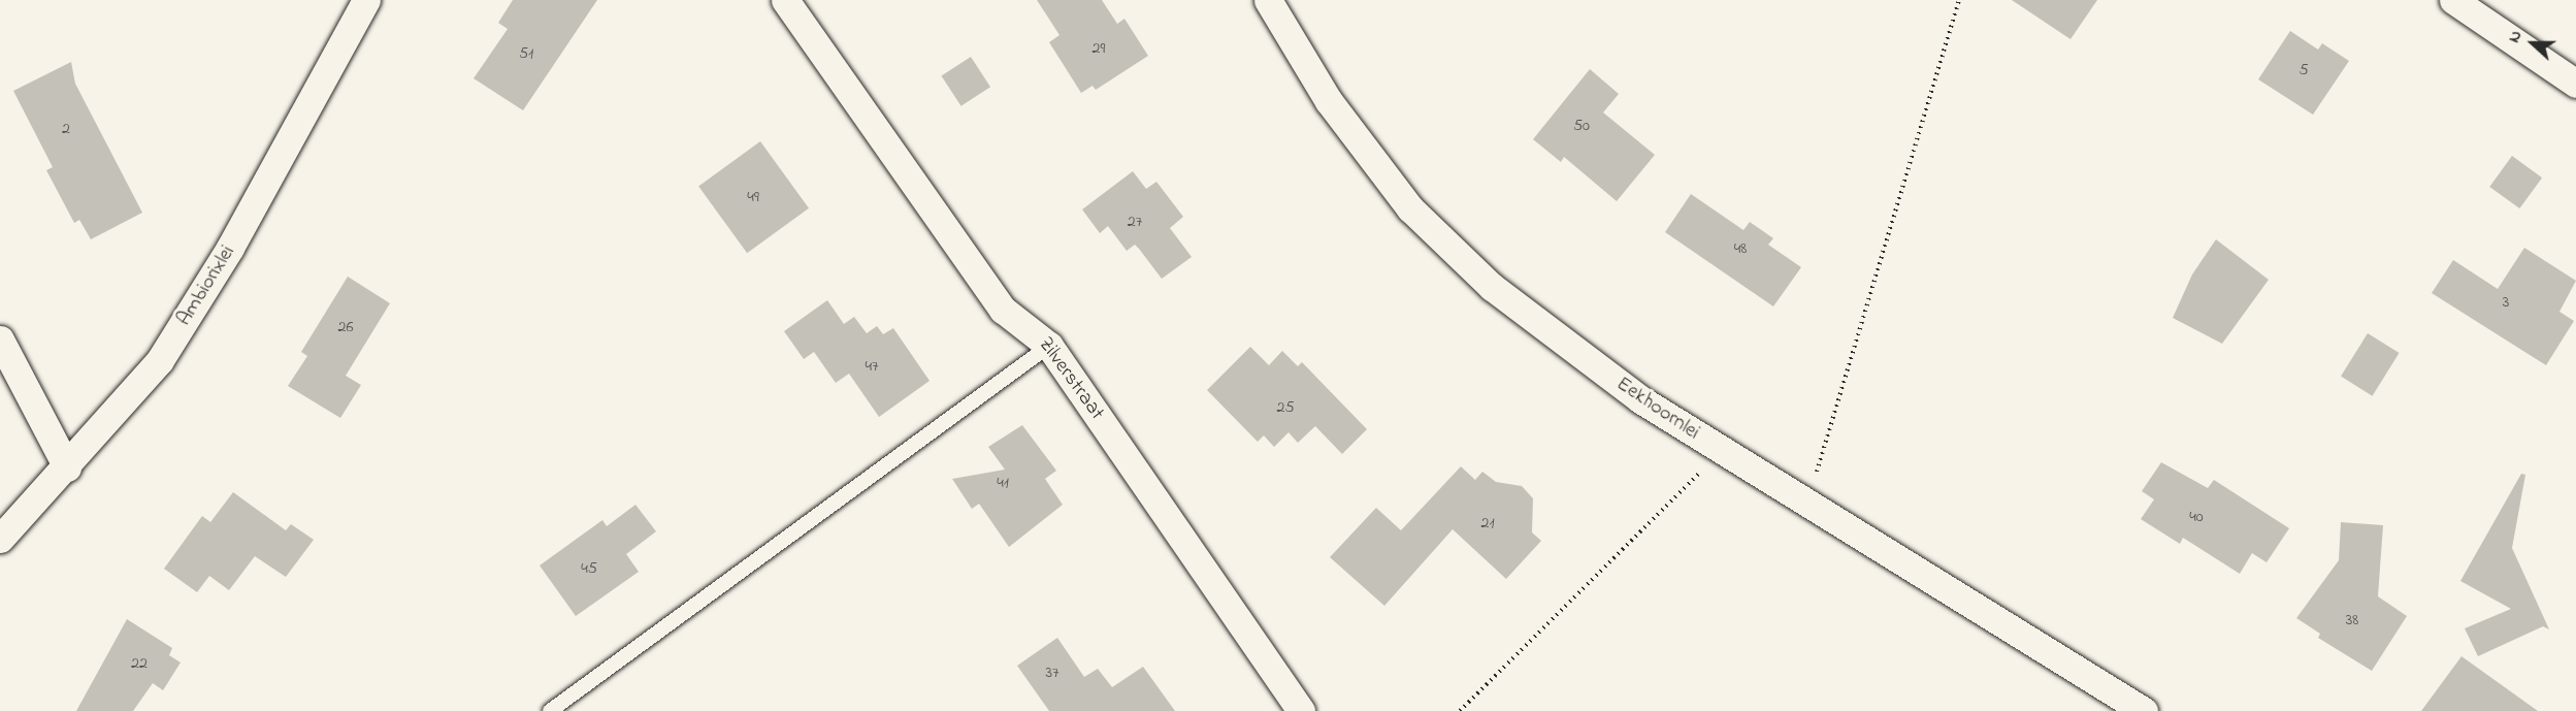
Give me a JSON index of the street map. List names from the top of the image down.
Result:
{
  "streets": {
    "street": ["Ambiorixlei", "Zilverstraat", "Eekhoornlei"]
  },
  "house_numbers": [
    "29",
    "51",
    "5",
    "50",
    "2",
    "49",
    "27",
    "48",
    "3",
    "26",
    "47",
    "25",
    "41",
    "40",
    "21",
    "45",
    "38",
    "22",
    "37"
  ],
  "north": "left"
}
